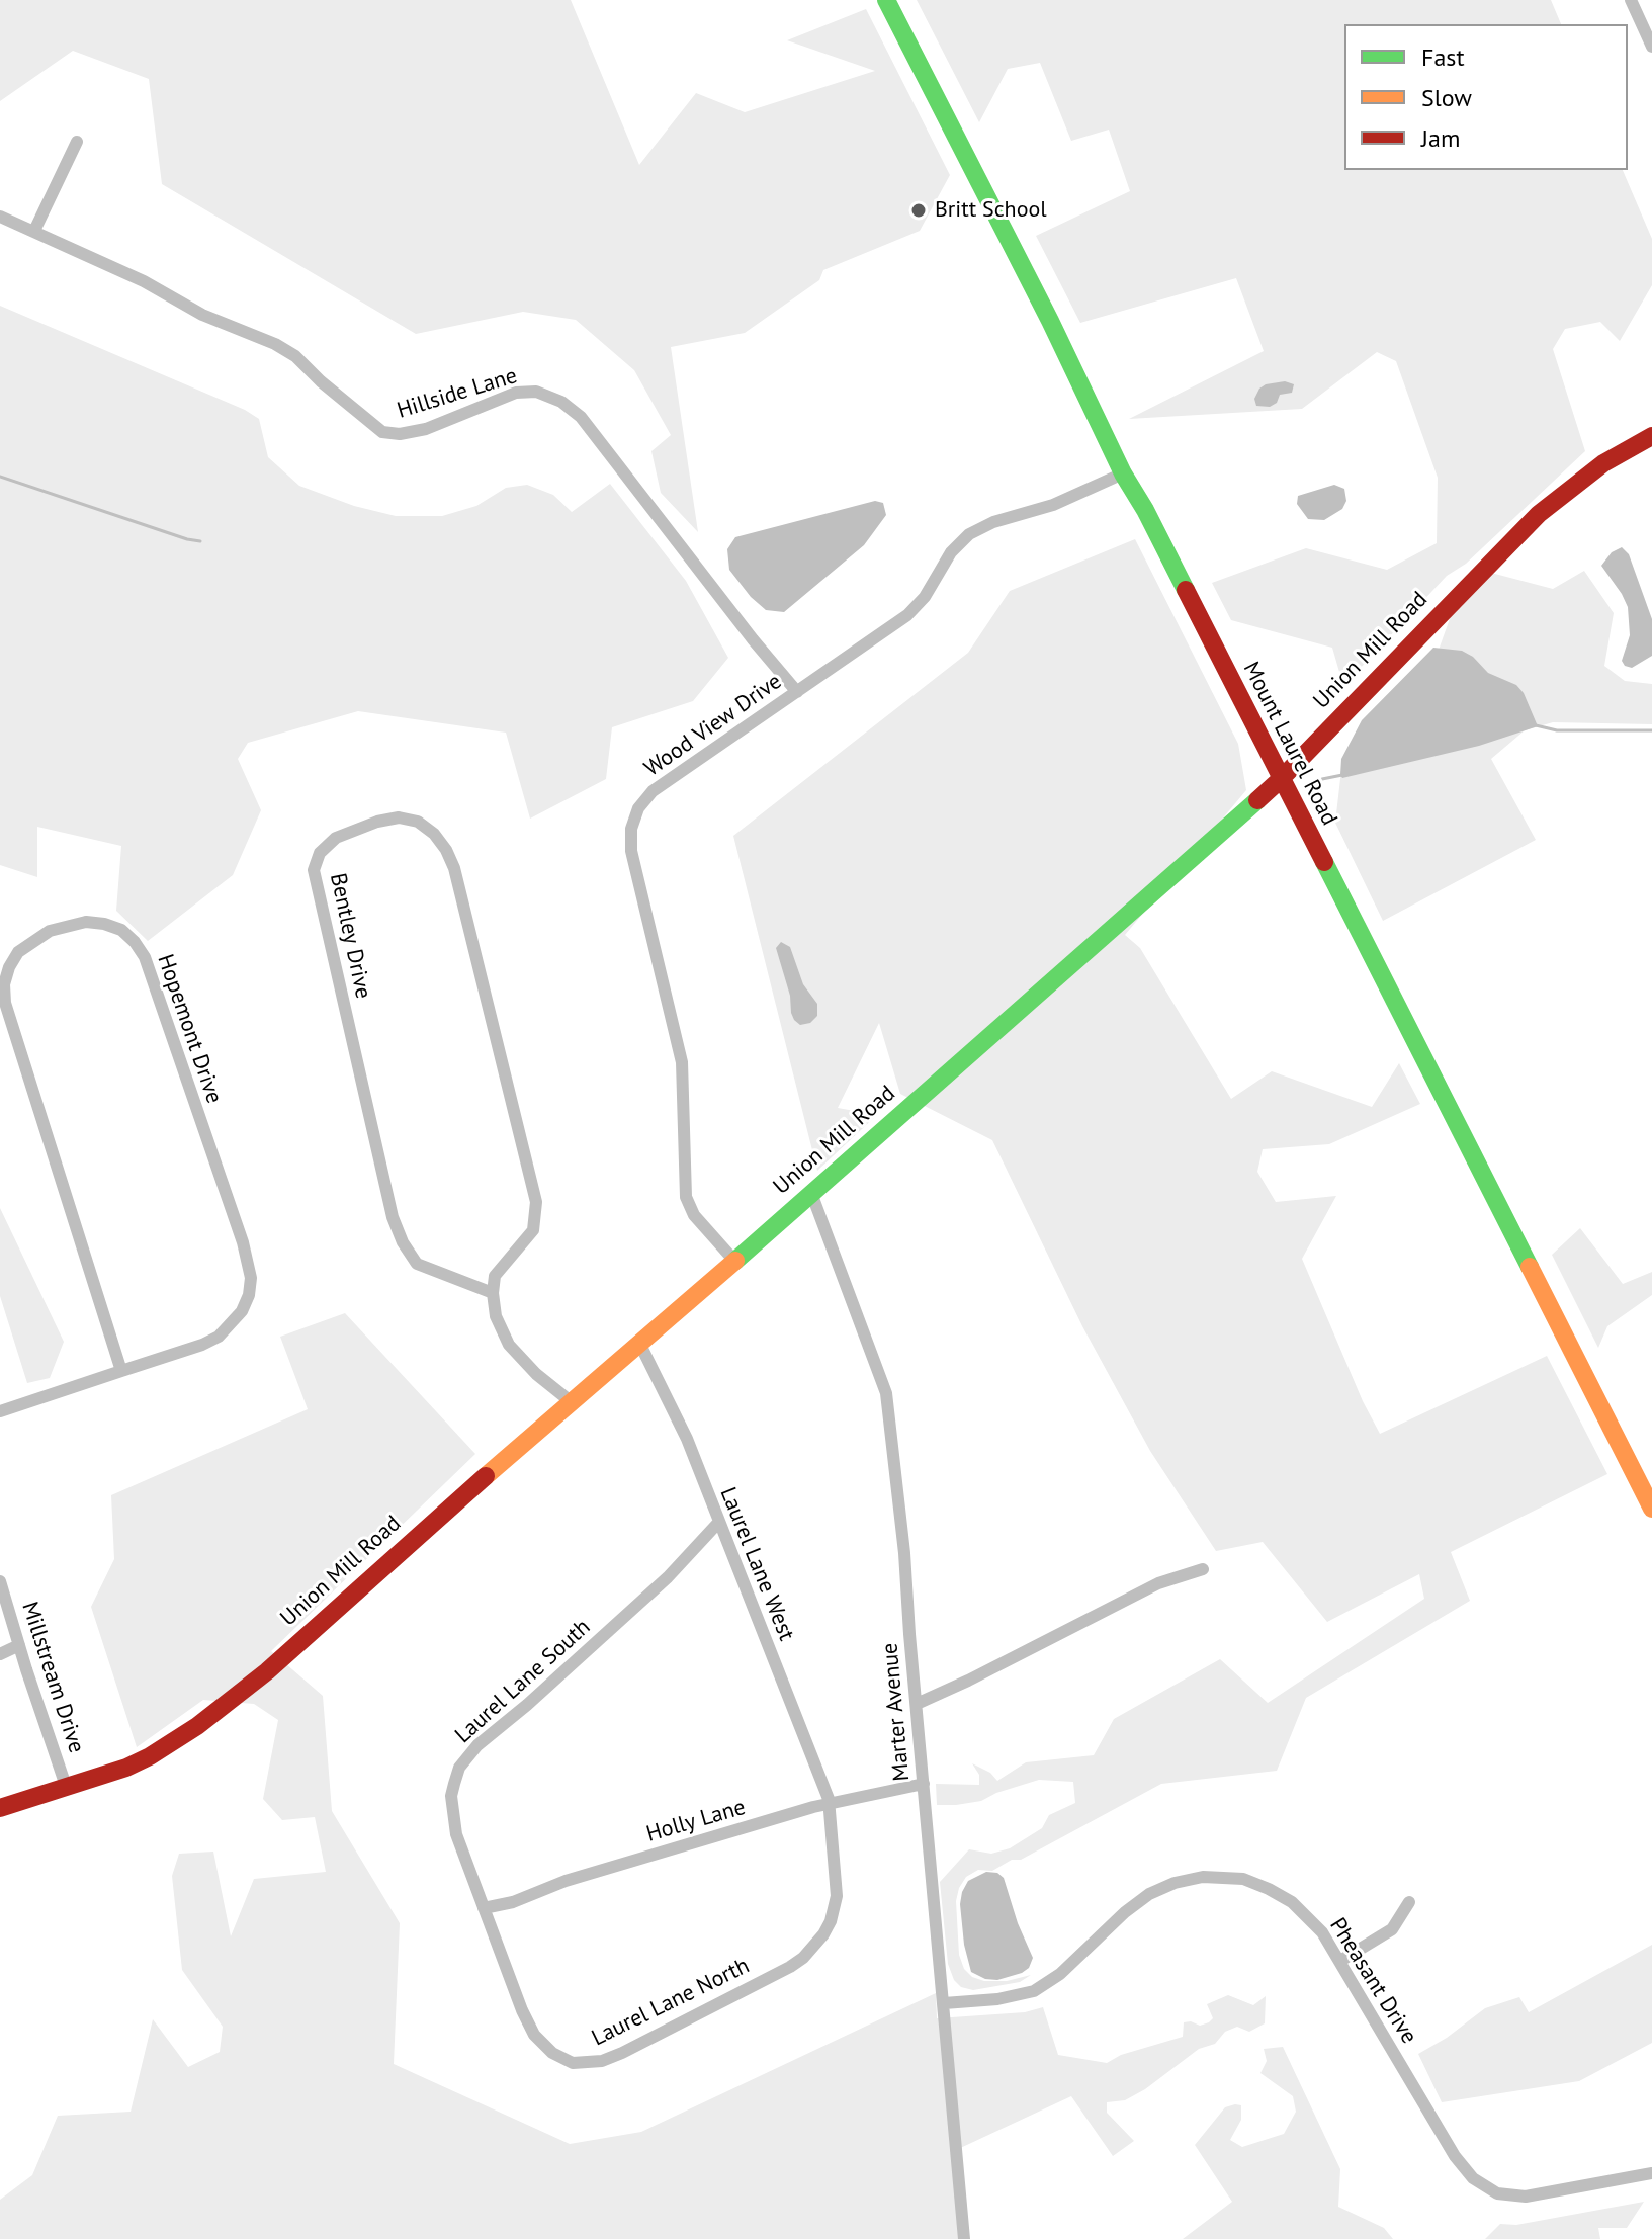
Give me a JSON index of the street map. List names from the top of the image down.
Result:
{
  "streets": {
    "street": [
      "Hillside Lane",
      "Union Mill Road",
      "Wood View Drive",
      "Mount Laurel Road",
      "Bentley Drive",
      "Hopemont Drive",
      "Laurel Lane West",
      "Millstream Drive",
      "Laurel Lane South",
      "Marter Avenue",
      "Holly Lane",
      "Pheasant Drive",
      "Laurel Lane North"
    ]
  },
  "crossings": [
    ["Hillside Lane", "Wood View Drive"],
    ["Union Mill Road", "Wood View Drive"],
    ["Union Mill Road", "Mount Laurel Road"],
    ["Union Mill Road", "Laurel Lane West"],
    ["Union Mill Road", "Millstream Drive"],
    ["Union Mill Road", "Marter Avenue"],
    ["Wood View Drive", "Mount Laurel Road"],
    ["Laurel Lane West", "Laurel Lane South"],
    ["Laurel Lane West", "Holly Lane"],
    ["Laurel Lane West", "Laurel Lane North"],
    ["Laurel Lane South", "Holly Lane"],
    ["Laurel Lane South", "Laurel Lane North"],
    ["Marter Avenue", "Holly Lane"],
    ["Marter Avenue", "Pheasant Drive"],
    ["Holly Lane", "Laurel Lane North"]
  ],
  "places": ["Britt School"],
  "legend": ["Fast", "Slow", "Jam"]
}
